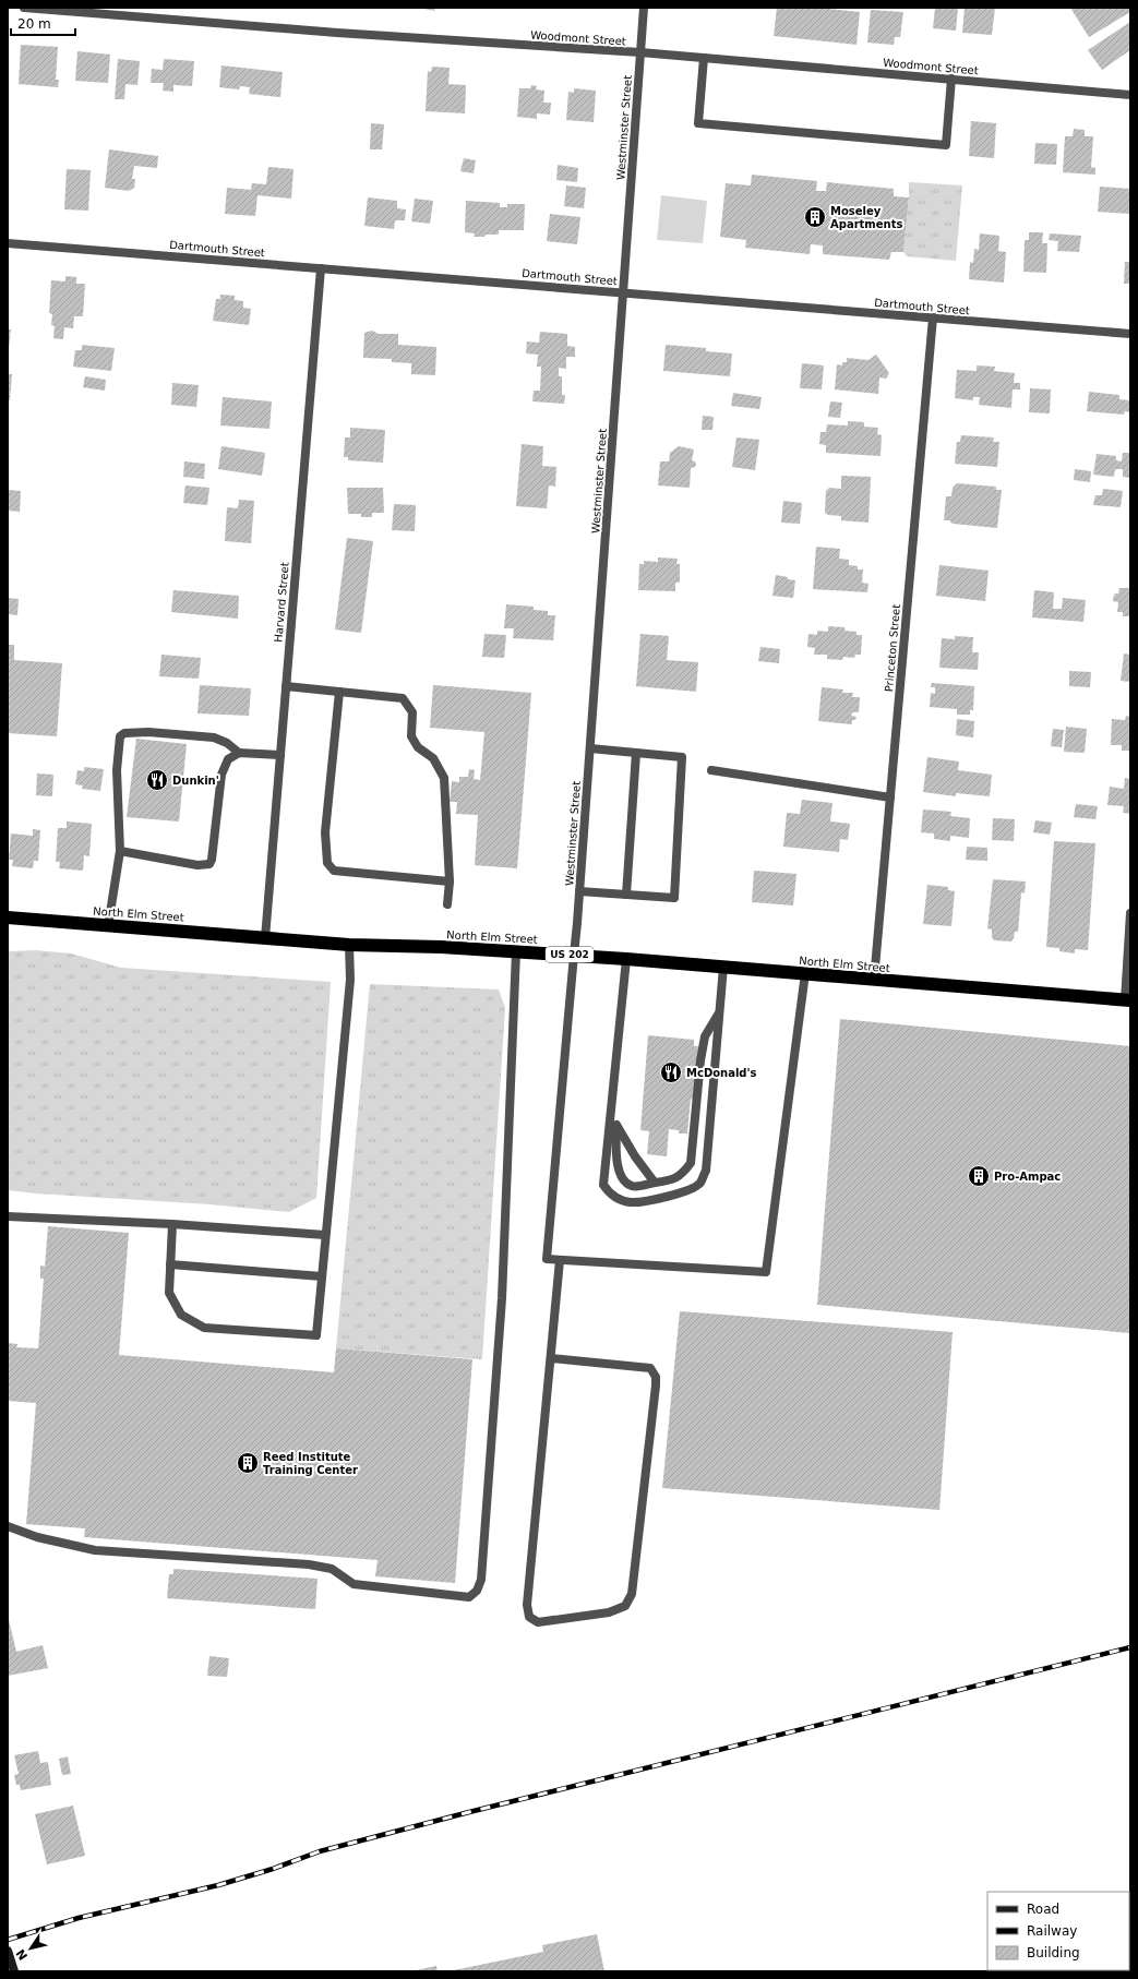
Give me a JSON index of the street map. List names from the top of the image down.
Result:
{
  "streets": {
    "highway": ["North Elm Street", "US 202"],
    "street": [
      "Woodmont Street",
      "Westminster Street",
      "Dartmouth Street",
      "Harvard Street",
      "Princeton Street"
    ]
  },
  "crossings": [
    ["Woodmont Street", "Westminster Street"],
    ["Westminster Street", "Dartmouth Street"],
    ["Westminster Street", "North Elm Street"],
    ["Dartmouth Street", "Harvard Street"],
    ["Dartmouth Street", "Princeton Street"],
    ["Harvard Street", "North Elm Street"],
    ["Princeton Street", "North Elm Street"]
  ],
  "places": {
    "building": ["Moseley Apartments", "Pro-Ampac", "Reed Institute Training Center"],
    "restaurant": ["Dunkin'", "McDonald's"]
  },
  "legend": ["Road", "Railway", "Building"],
  "scale_bar": "20 m",
  "north": "bottom left"
}
